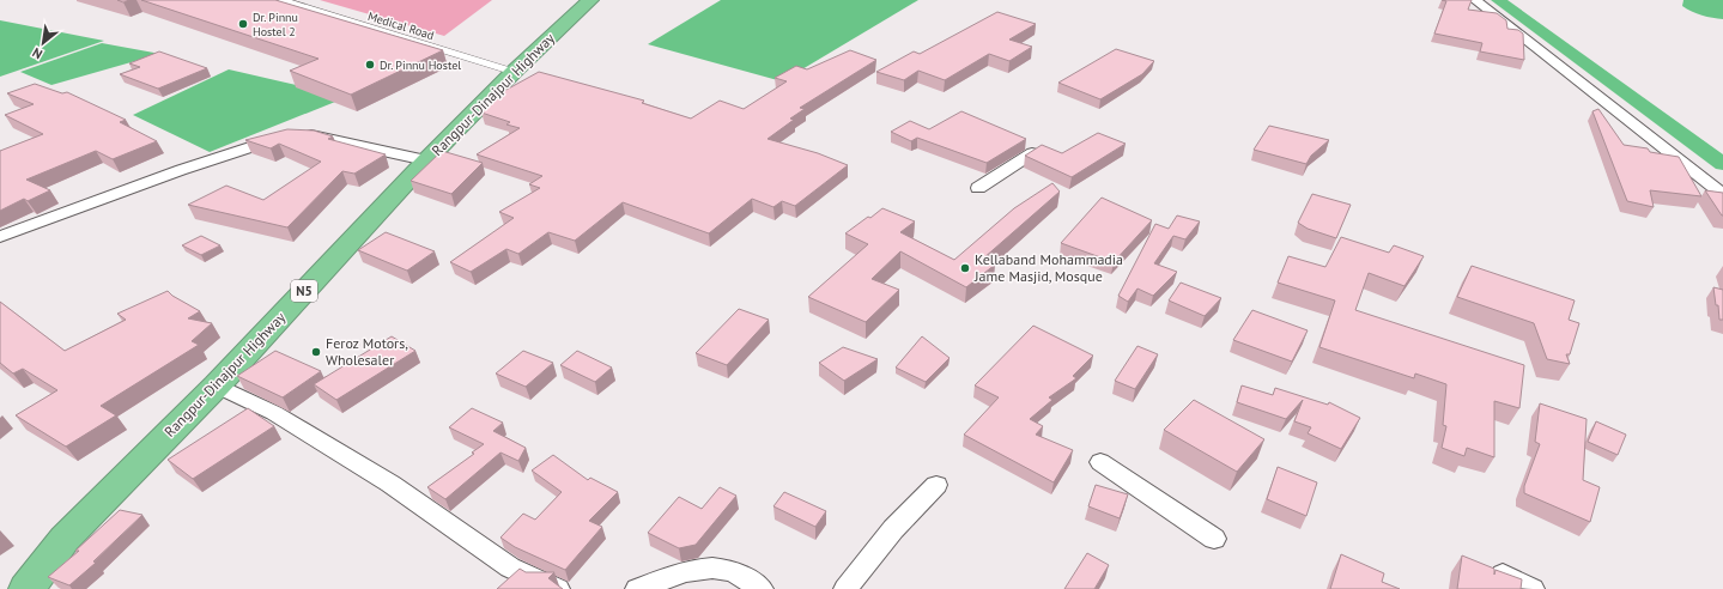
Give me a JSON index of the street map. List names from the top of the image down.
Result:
{
  "streets": {
    "highway": ["Rangpur-Dinajpur Highway", "N5"],
    "lane": ["Medical Road"]
  },
  "crossings": [
    ["Medical Road", "Rangpur-Dinajpur Highway"]
  ],
  "places": [
    "Dr. Pinnu Hostel 2",
    "Dr. Pinnu Hostel",
    "Kellaband Mohammadia Jame Masjid, Mosque",
    "Feroz Motors, Wholesaler"
  ],
  "north": "bottom left"
}
